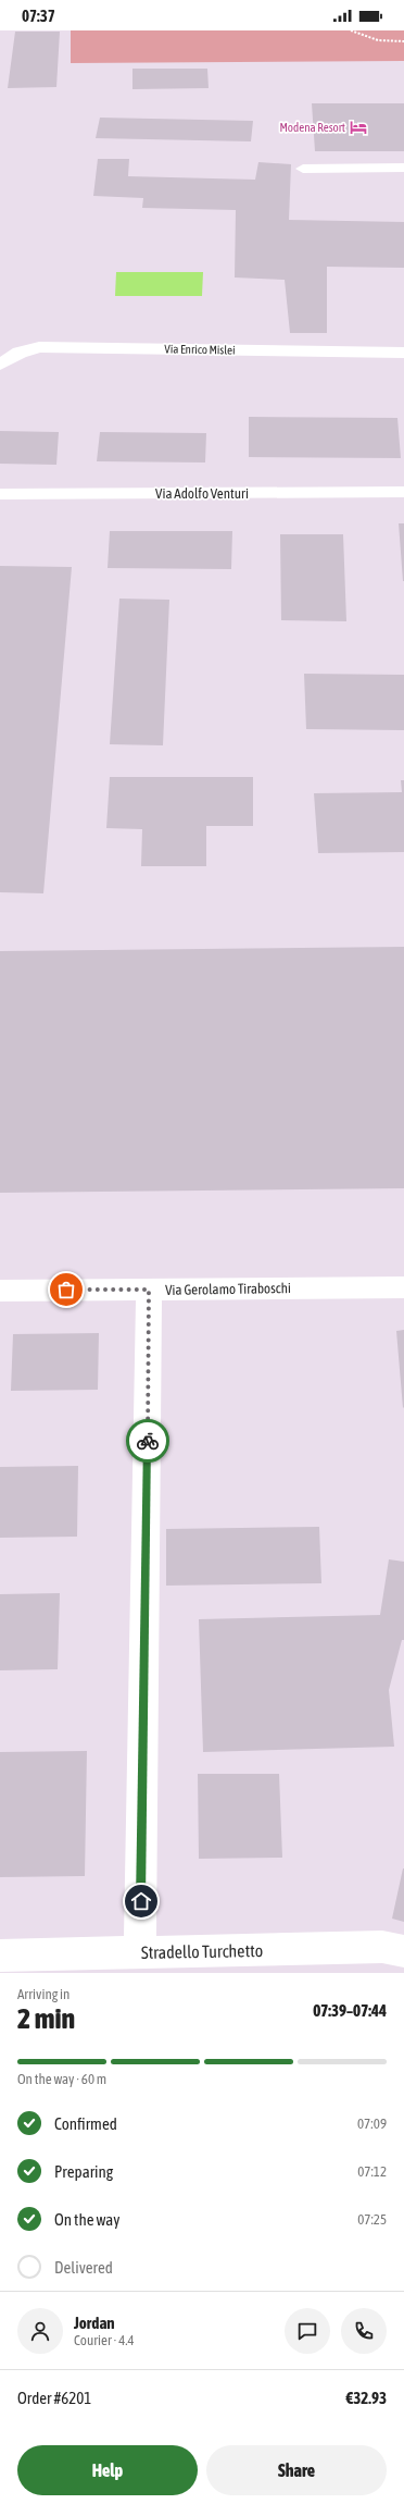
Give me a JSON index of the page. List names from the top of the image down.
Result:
{
  "streets": {
    "street": [
      "Via Enrico Mislei",
      "Via Adolfo Venturi",
      "Via Gerolamo Tiraboschi",
      "Stradello Turchetto"
    ]
  },
  "places": {
    "hotel": ["Modena Resort"]
  },
  "page": {
    "status": "07:37",
    "heading": ["2 min", "Arriving in", "07:39–07:44"],
    "panel": [
      "Jordan",
      "Courier · 4.4",
      "Order #6201",
      "€32.93"
    ],
    "bar": "On the way · 60 m",
    "list": [
      ["Confirmed", "07:09"],
      ["Preparing", "07:12"],
      ["On the way", "07:25"],
      "Delivered"
    ],
    "buttons": ["Help", "Share"]
  }
}
